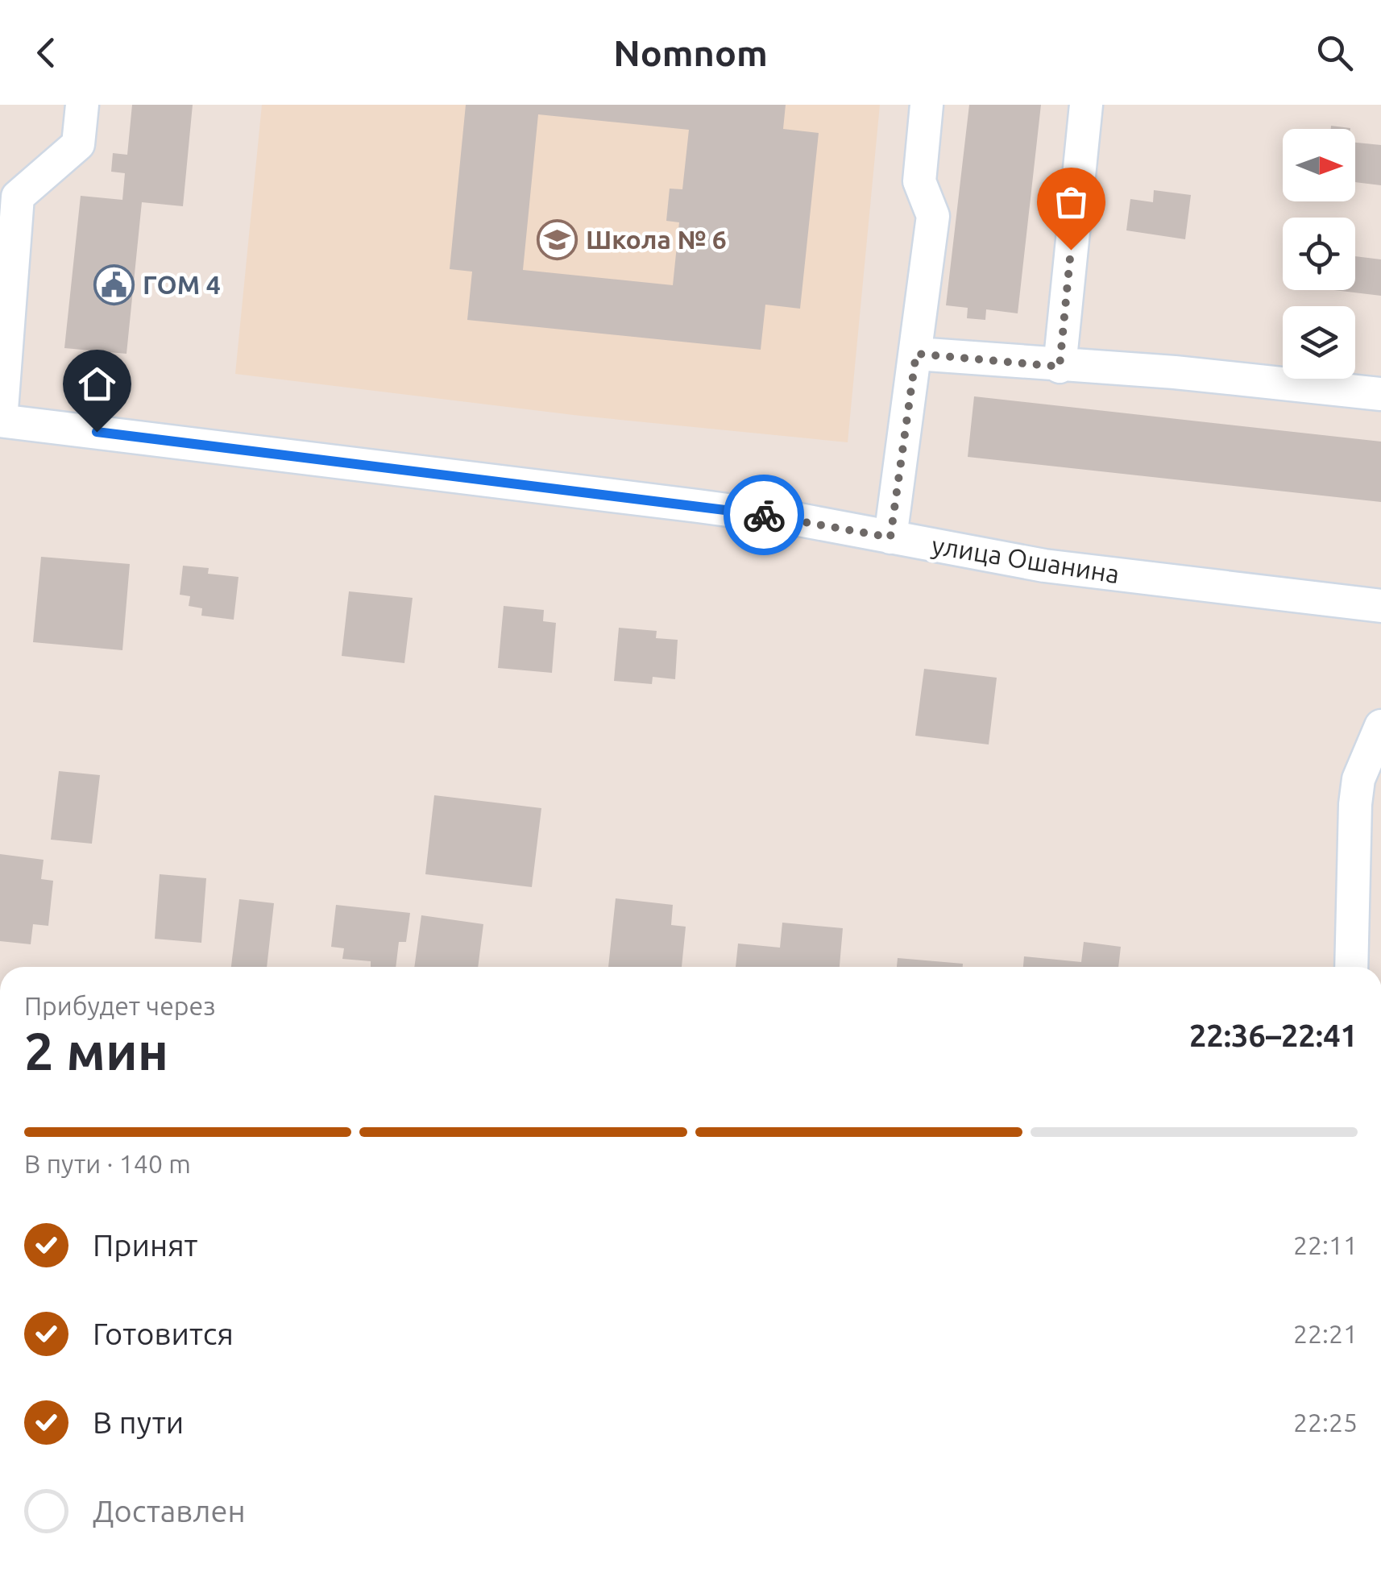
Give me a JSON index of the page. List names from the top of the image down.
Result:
{
  "streets": {
    "street": ["улица Ошанина"]
  },
  "places": {
    "school or university": ["Школа № 6"],
    "public building": ["ГОМ 4"]
  },
  "north": "right",
  "page": {
    "header": "Nomnom",
    "heading": ["2 мин", "Прибудет через", "22:36–22:41"],
    "bar": "В пути · 140 m",
    "list": [
      ["Принят", "22:11"],
      ["Готовится", "22:21"],
      ["В пути", "22:25"],
      "Доставлен"
    ]
  }
}
